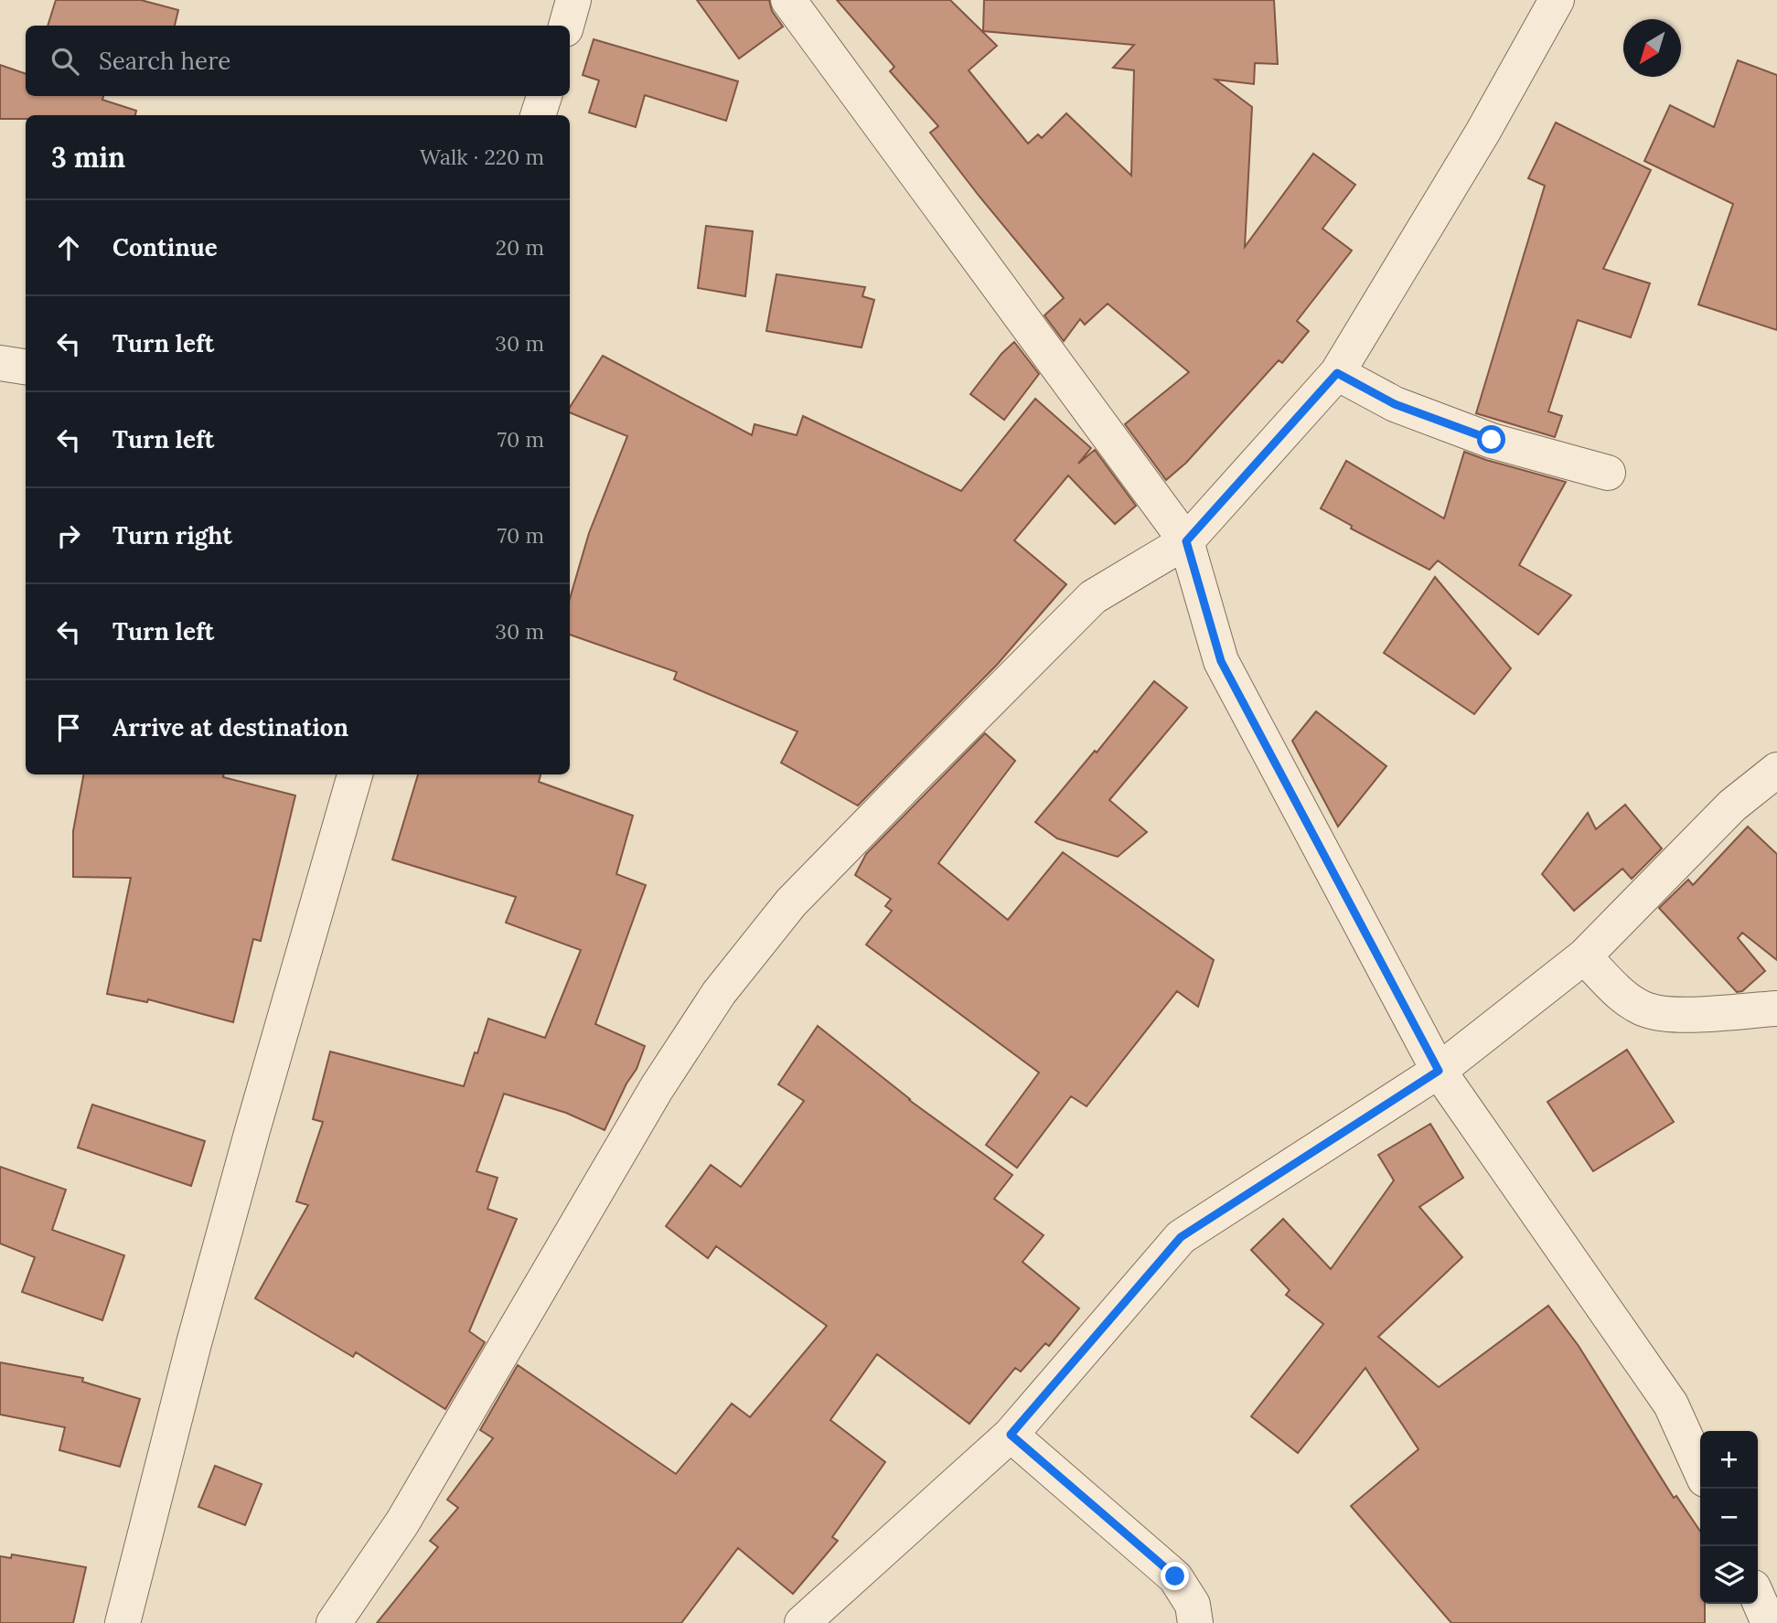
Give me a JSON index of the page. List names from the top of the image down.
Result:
{
  "north": "bottom left",
  "page": {
    "search": "Search here",
    "heading": ["3 min", "Walk · 220 m"],
    "list": [
      ["Continue", "20 m"],
      ["Turn left", "30 m"],
      ["Turn left", "70 m"],
      ["Turn right", "70 m"],
      ["Turn left", "30 m"],
      "Arrive at destination"
    ],
    "map_buttons": ["+", "−"]
  }
}
